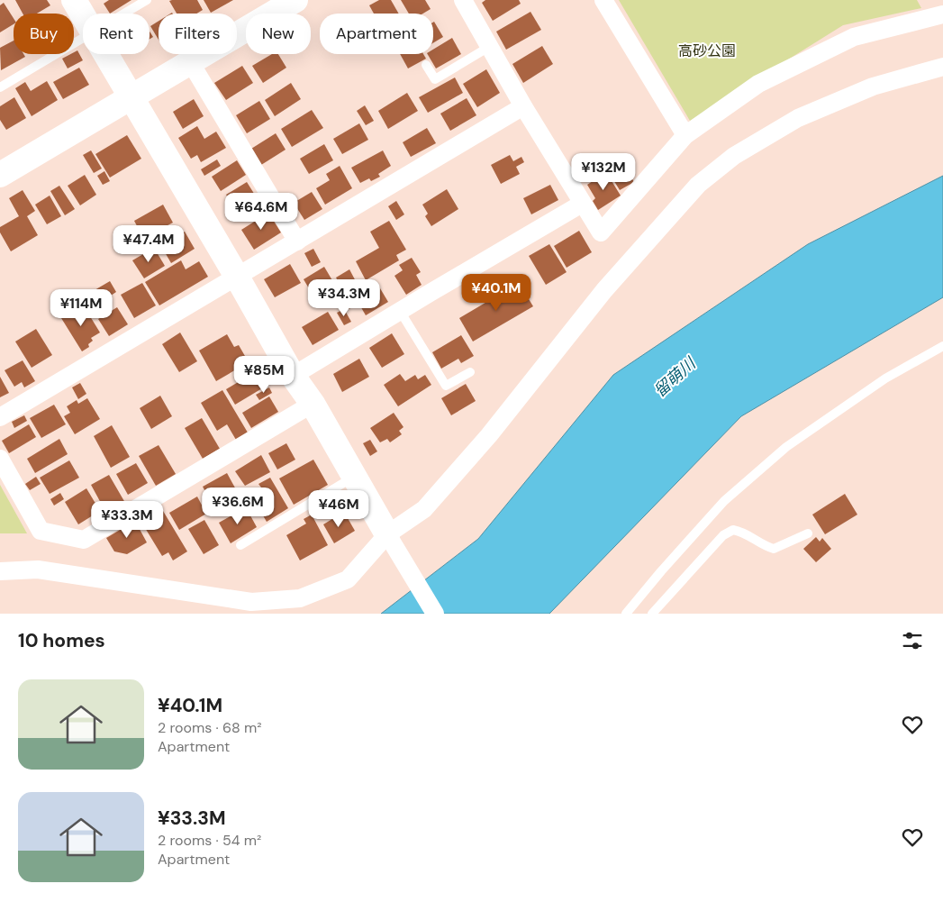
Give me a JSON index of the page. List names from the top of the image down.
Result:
{
  "water": ["留萌川"],
  "parks": ["高砂公園"],
  "page": {
    "chip": [
      "Buy",
      "Rent",
      "Filters",
      "New",
      "Apartment"
    ],
    "price": [
      "¥132M",
      "¥64.6M",
      "¥47.4M",
      "¥40.1M",
      "¥34.3M",
      "¥114M",
      "¥85M",
      "¥36.6M",
      "¥46M",
      "¥33.3M"
    ],
    "heading": "10 homes",
    "list": [
      {
        "name": "¥40.1M",
        "note": "2 rooms · 68 m² · Apartment"
      },
      {
        "name": "¥33.3M",
        "note": "2 rooms · 54 m² · Apartment"
      }
    ]
  }
}
